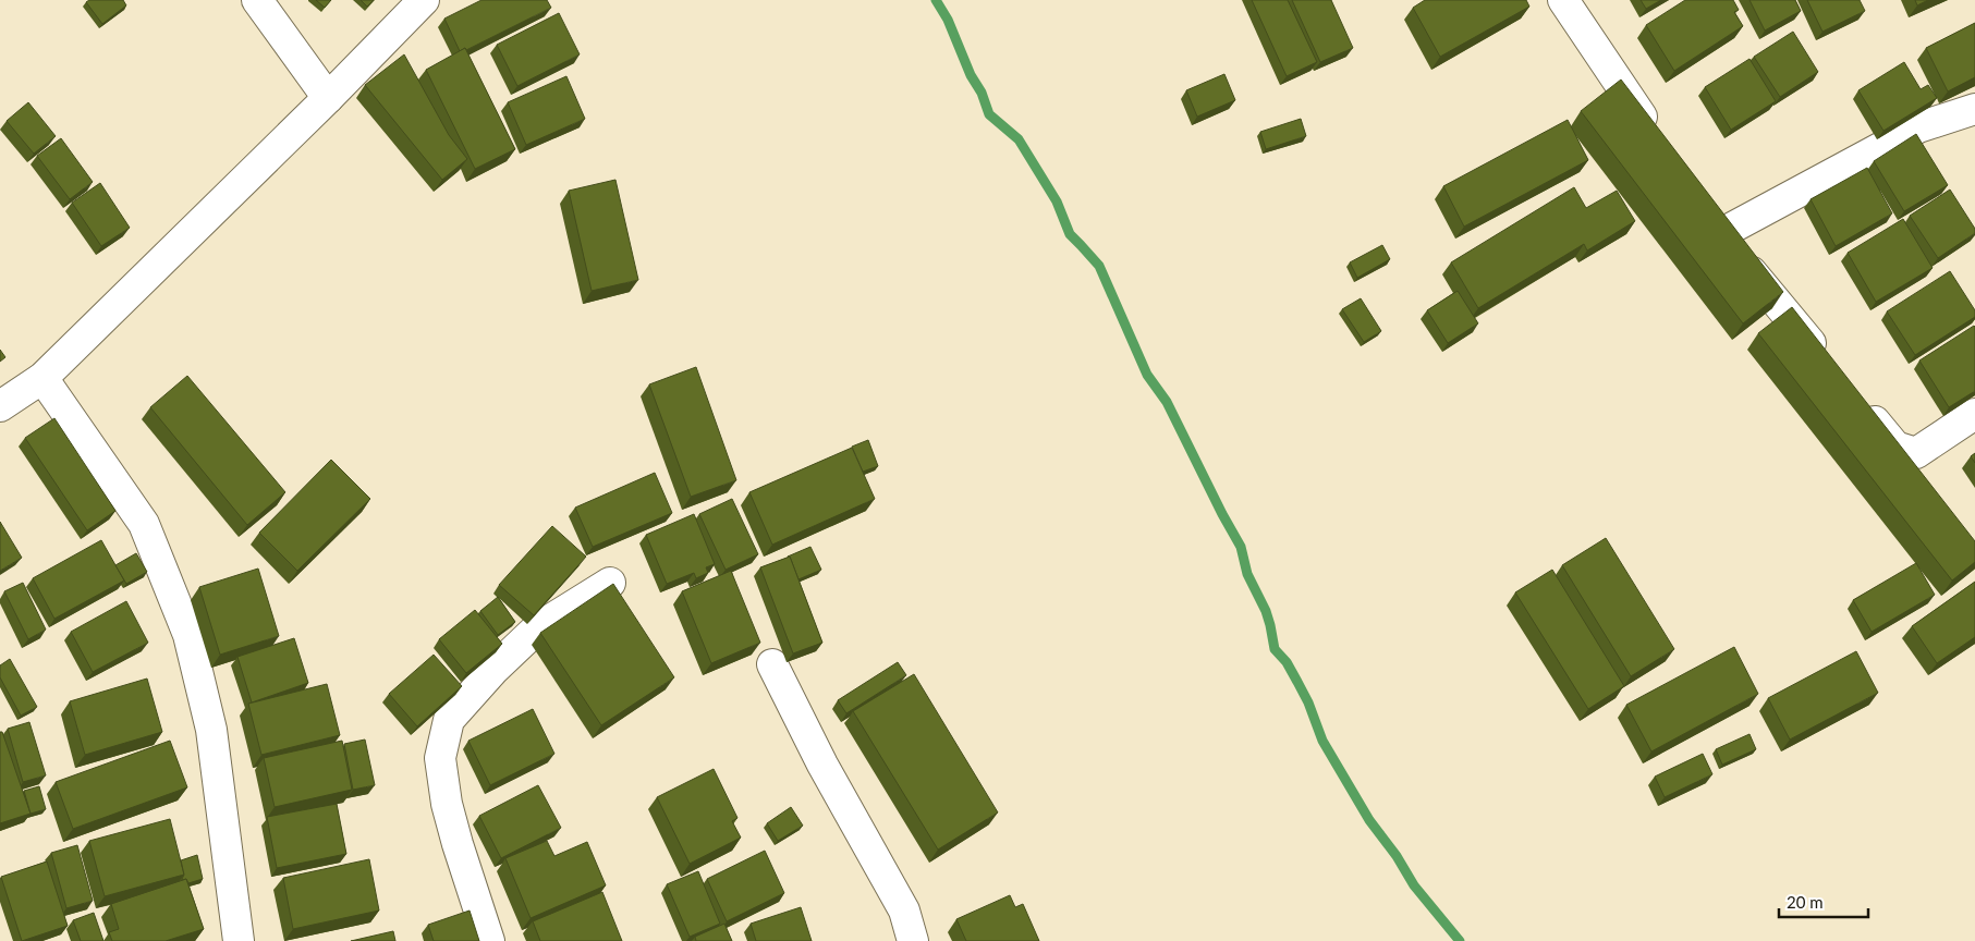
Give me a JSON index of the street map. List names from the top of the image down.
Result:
{
  "scale_bar": "20 m"
}
